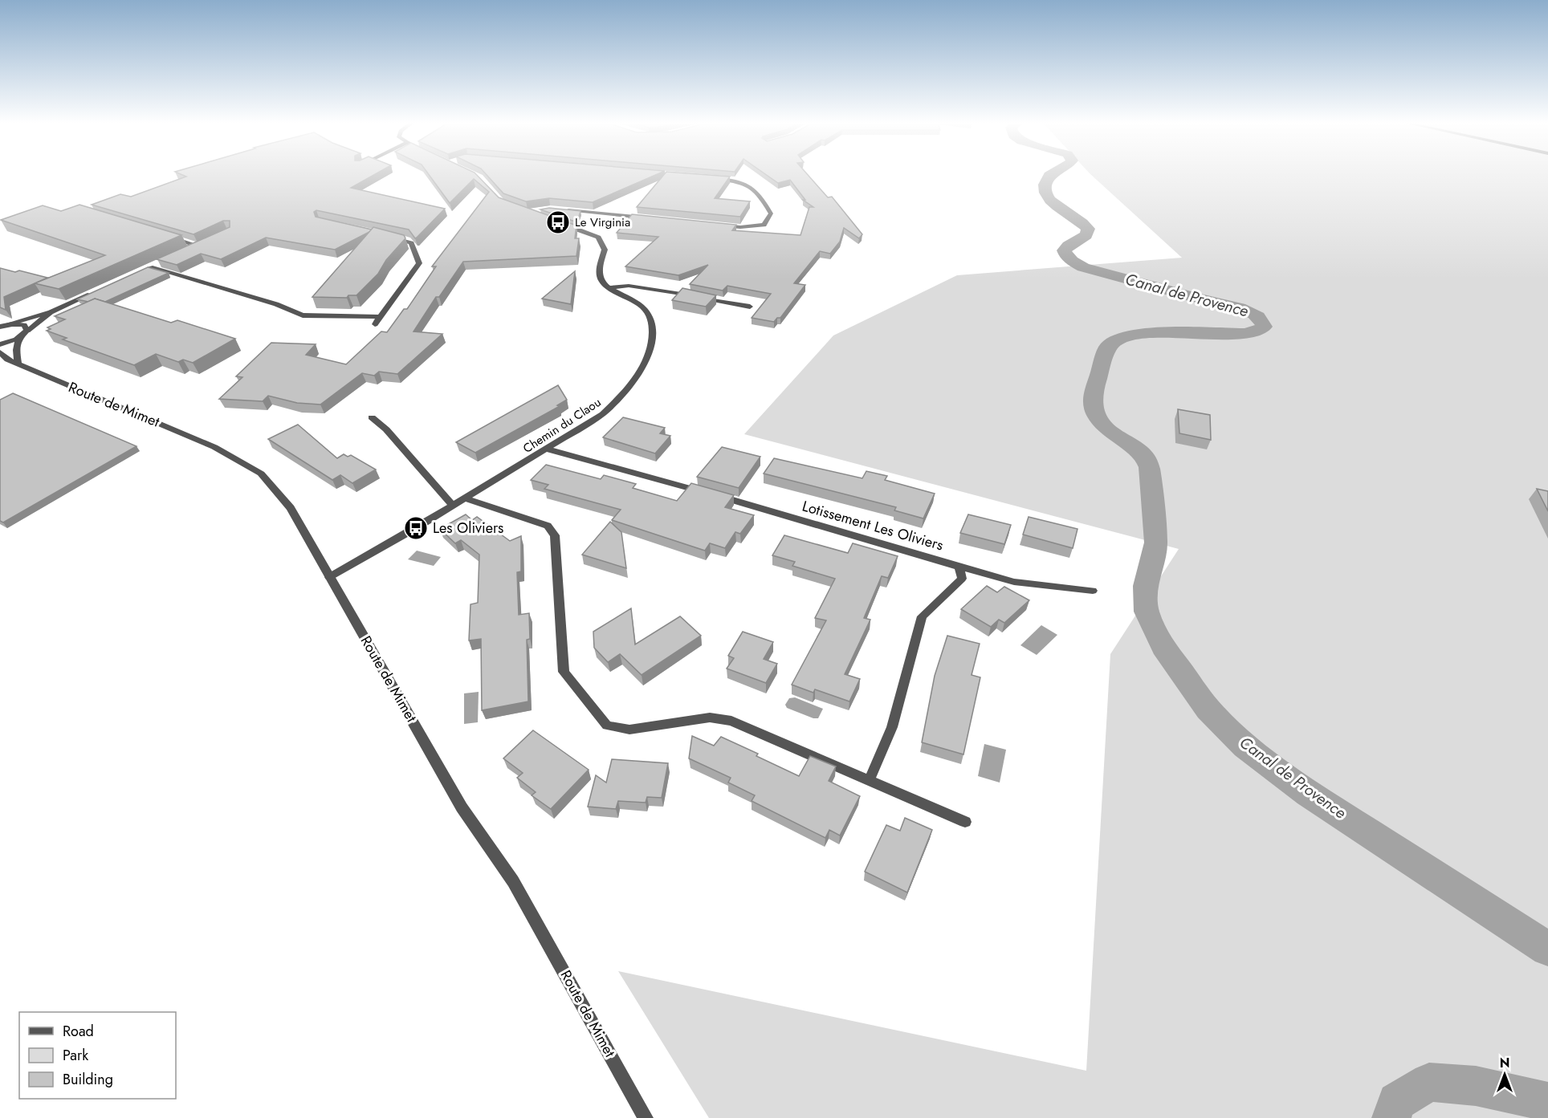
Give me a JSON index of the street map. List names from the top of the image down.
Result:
{
  "streets": {
    "street": ["Route de Mimet", "Chemin du Claou", "Lotissement Les Oliviers"]
  },
  "crossings": [
    ["Route de Mimet", "Chemin du Claou"],
    ["Chemin du Claou", "Lotissement Les Oliviers"]
  ],
  "water": ["Canal de Provence"],
  "places": {
    "bus stop": ["Le Virginia", "Les Oliviers"]
  },
  "legend": ["Road", "Park", "Building"],
  "north": "top"
}
